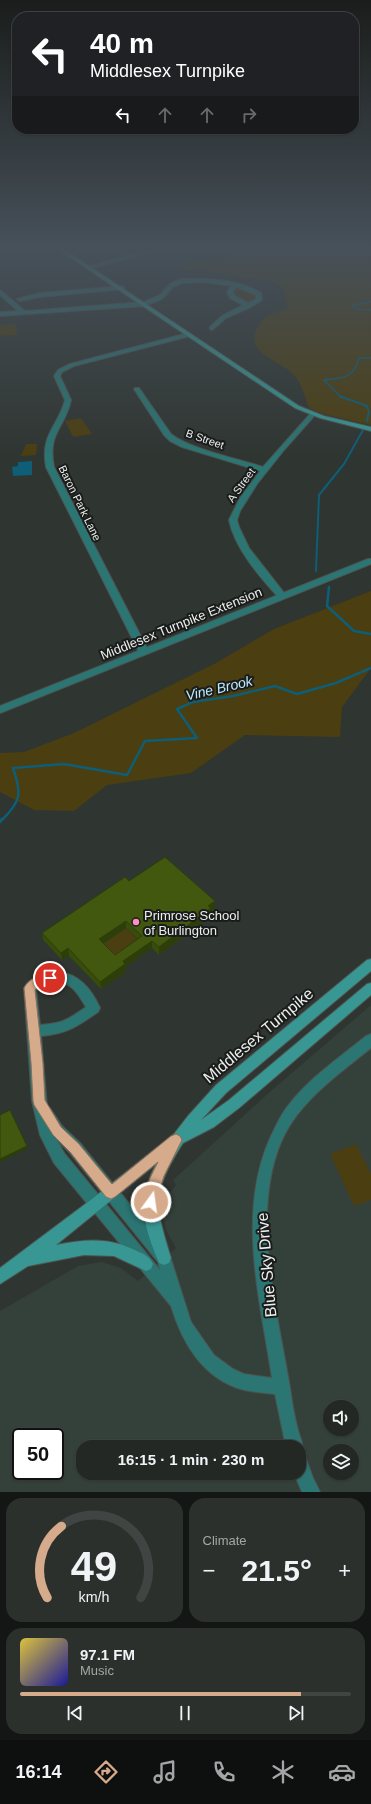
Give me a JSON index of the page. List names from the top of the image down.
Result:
{
  "streets": {
    "main road": ["Middlesex Turnpike"],
    "street": [
      "B Street",
      "A Street",
      "Baron Park Lane",
      "Middlesex Turnpike Extension",
      "Blue Sky Drive"
    ]
  },
  "crossings": [
    ["B Street", "A Street"],
    ["A Street", "Middlesex Turnpike Extension"],
    ["Baron Park Lane", "Middlesex Turnpike Extension"]
  ],
  "water": ["Vine Brook"],
  "places": ["Primrose School of Burlington"],
  "page": {
    "turn": ["40 m", "Middlesex Turnpike"],
    "limit": "50",
    "trip": "16:15 · 1 min · 230 m",
    "tile": "Climate",
    "heat": ["−", "21.5°", "+"],
    "song": ["97.1 FM", "Music"],
    "tabs": "16:14",
    "gauge": ["49", "km/h"]
  }
}
